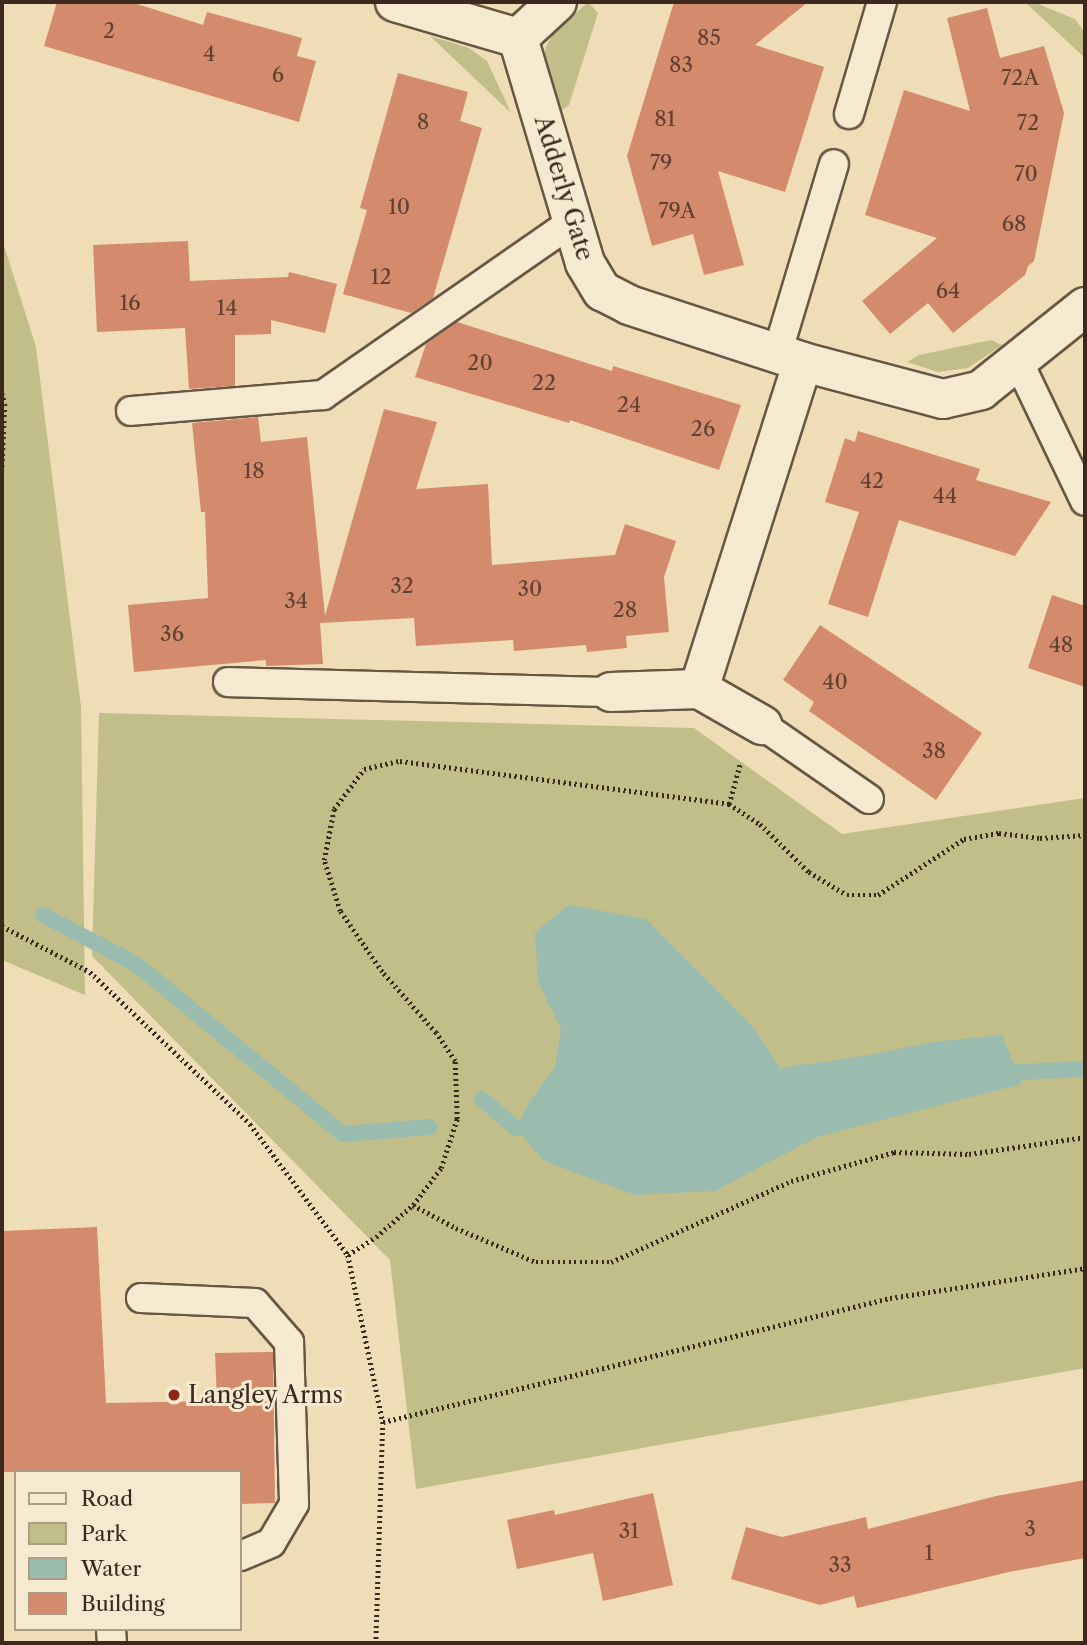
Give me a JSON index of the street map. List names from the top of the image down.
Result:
{
  "streets": {
    "street": ["Adderly Gate"]
  },
  "places": ["Langley Arms"],
  "house_numbers": [
    "2",
    "85",
    "4",
    "83",
    "6",
    "72A",
    "81",
    "8",
    "72",
    "79",
    "70",
    "10",
    "79A",
    "68",
    "12",
    "64",
    "16",
    "14",
    "20",
    "22",
    "24",
    "26",
    "18",
    "42",
    "44",
    "32",
    "30",
    "34",
    "28",
    "36",
    "48",
    "40",
    "38",
    "3",
    "31",
    "1",
    "33"
  ],
  "legend": [
    "Road",
    "Park",
    "Water",
    "Building"
  ]
}
